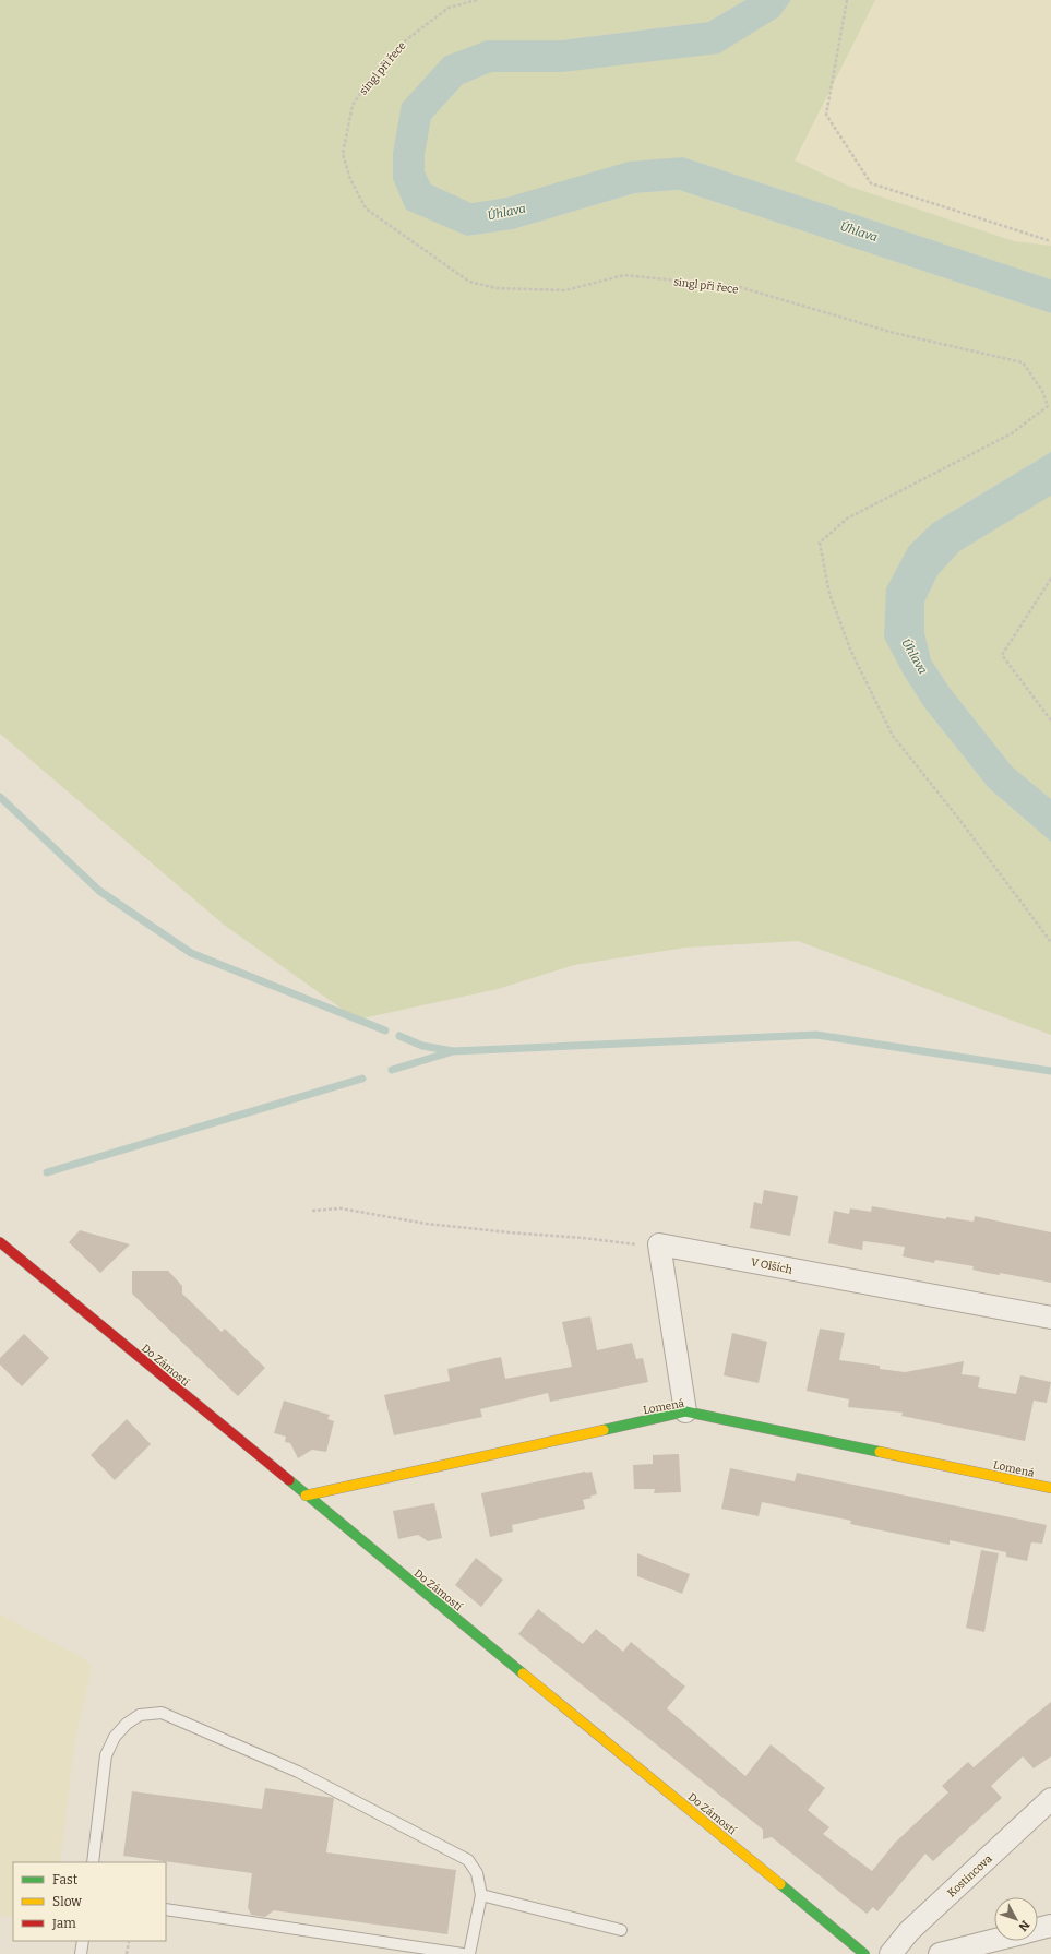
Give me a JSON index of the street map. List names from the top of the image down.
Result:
{
  "streets": {
    "street": [
      "V Olších",
      "Do Zámostí",
      "Lomená",
      "Kostincova"
    ],
    "path": ["singl při řece"]
  },
  "crossings": [
    ["Do Zámostí", "Lomená"]
  ],
  "water": ["Úhlava"],
  "legend": ["Fast", "Slow", "Jam"],
  "north": "bottom right"
}
